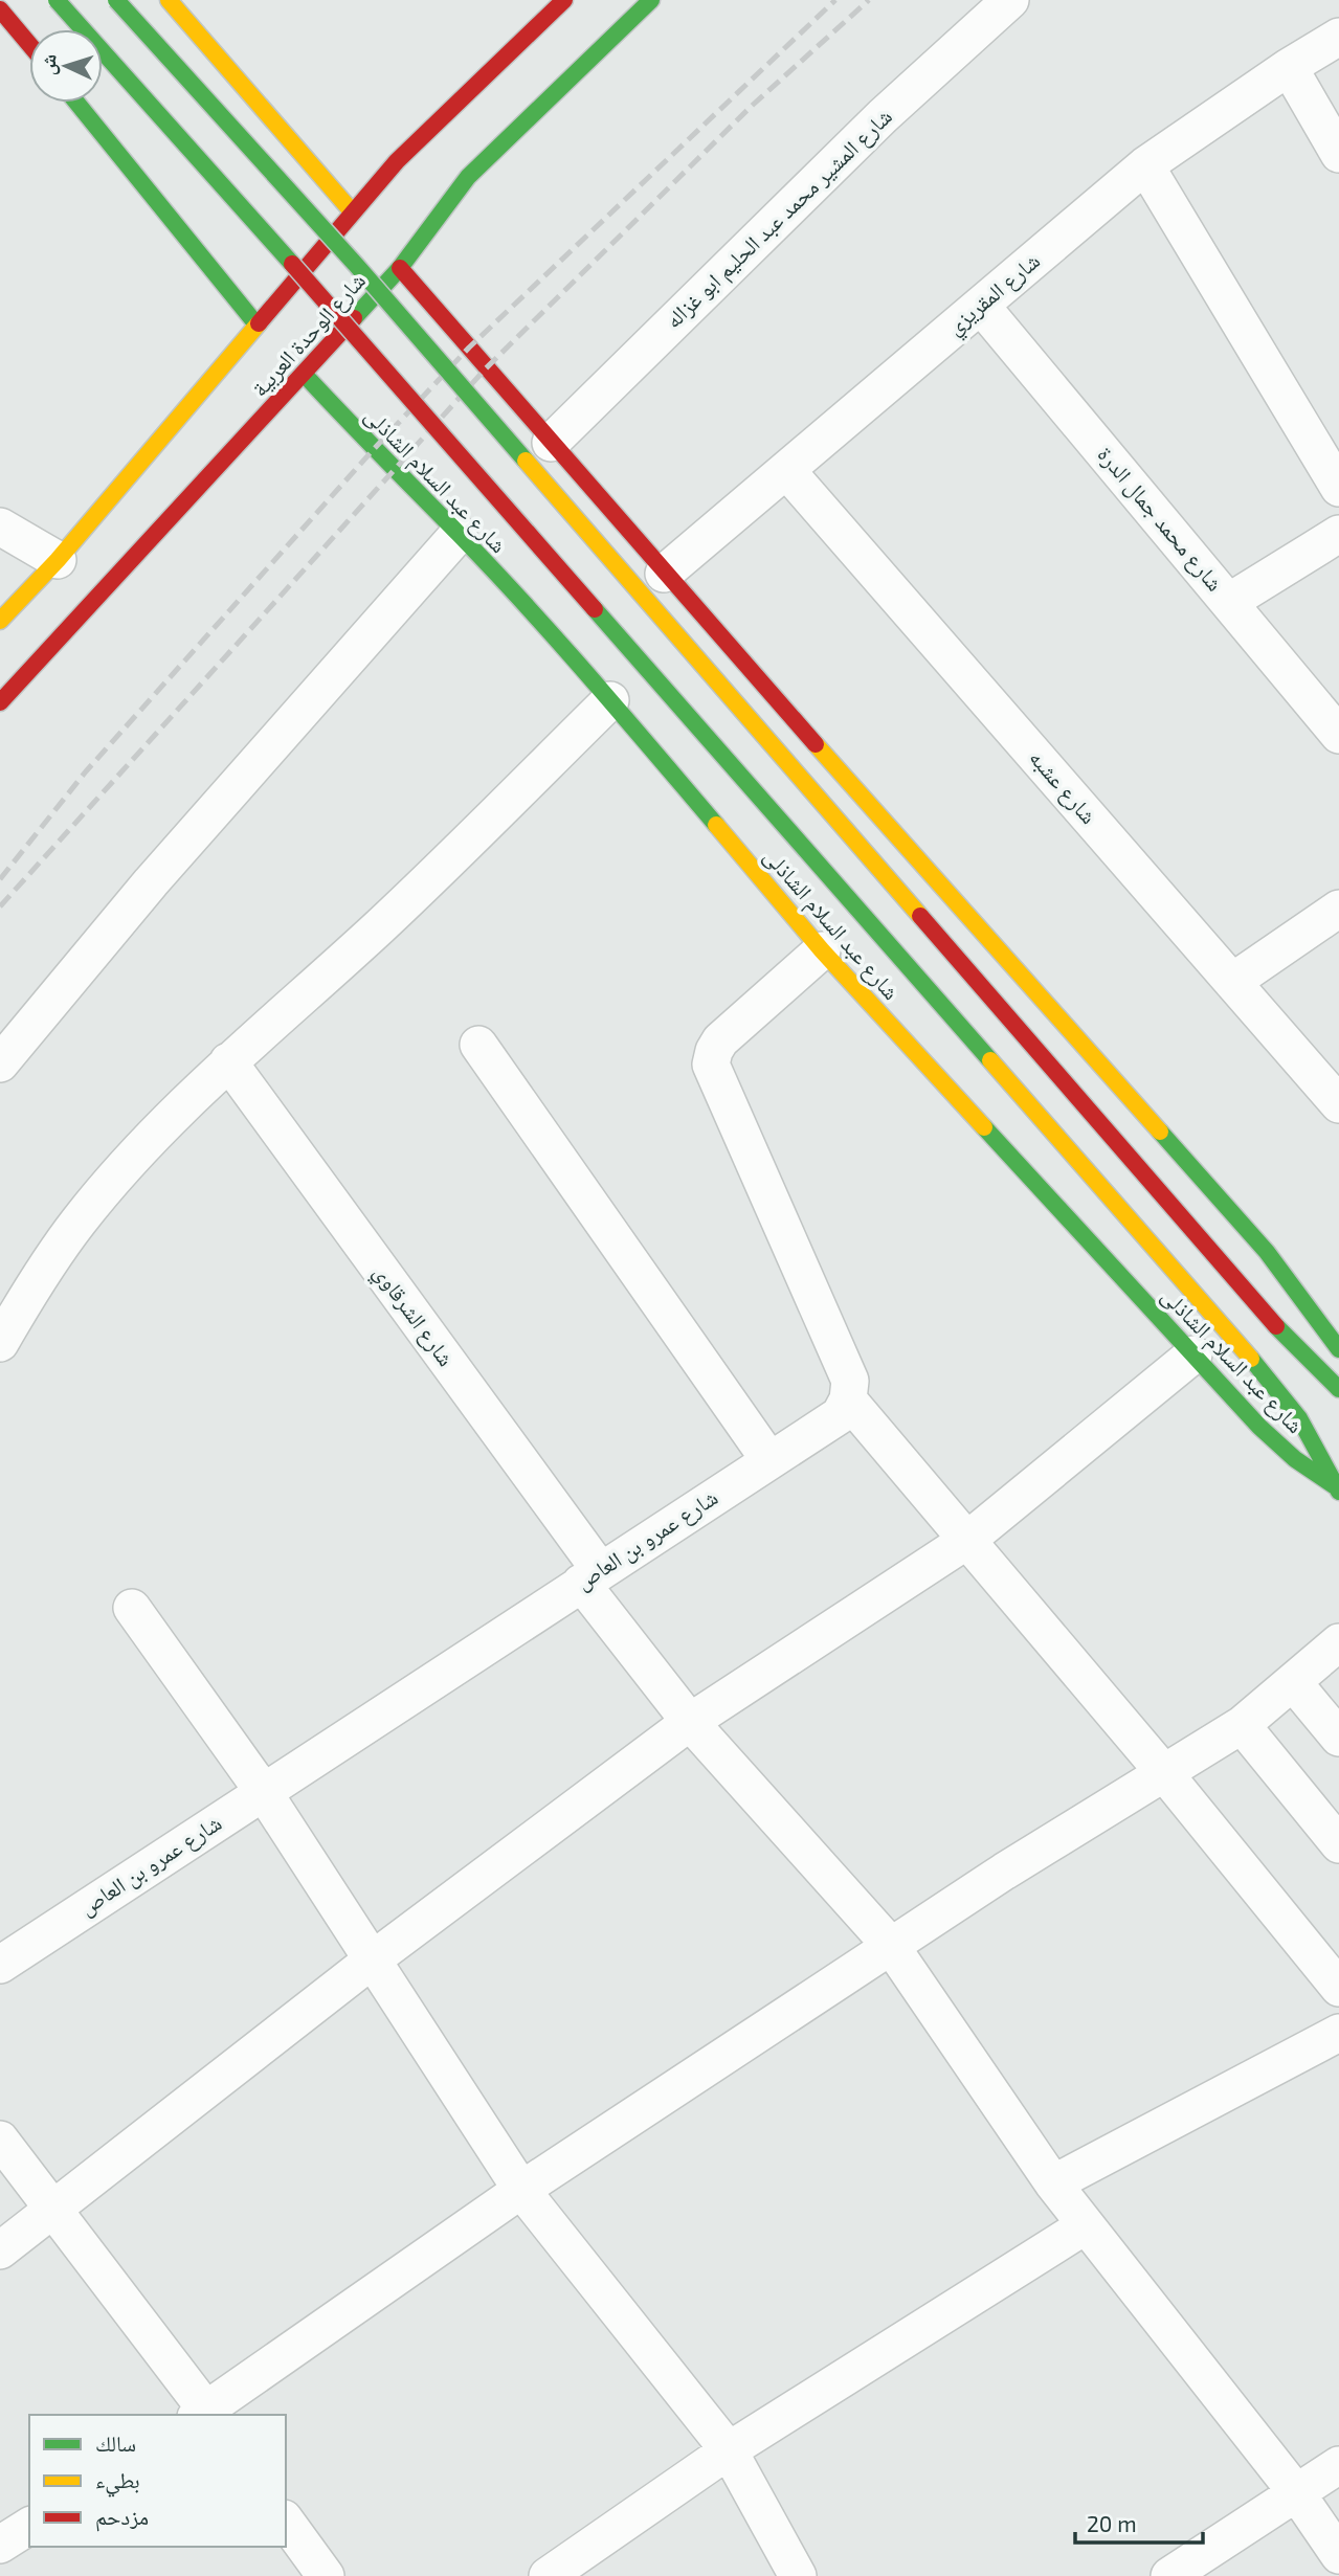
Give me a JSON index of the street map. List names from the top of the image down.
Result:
{
  "streets": {
    "street": [
      "شارع المشير محمد عبد الحليم ابو غزاله",
      "شارع المقريزي",
      "شارع الوحدة العربية",
      "شارع عبد السلام الشاذلى",
      "شارع محمد جمال الدرة",
      "شارع عشبه",
      "شارع الشرقاوي",
      "شارع عمرو بن العاص"
    ]
  },
  "crossings": [
    ["شارع المقريزي", "شارع محمد جمال الدرة"],
    ["شارع المقريزي", "شارع عشبه"],
    ["شارع الوحدة العربية", "شارع عبد السلام الشاذلى"],
    ["شارع الشرقاوي", "شارع عمرو بن العاص"]
  ],
  "legend": ["سالك", "بطيء", "مزدحم"],
  "scale_bar": "20 m",
  "north": "left"
}
